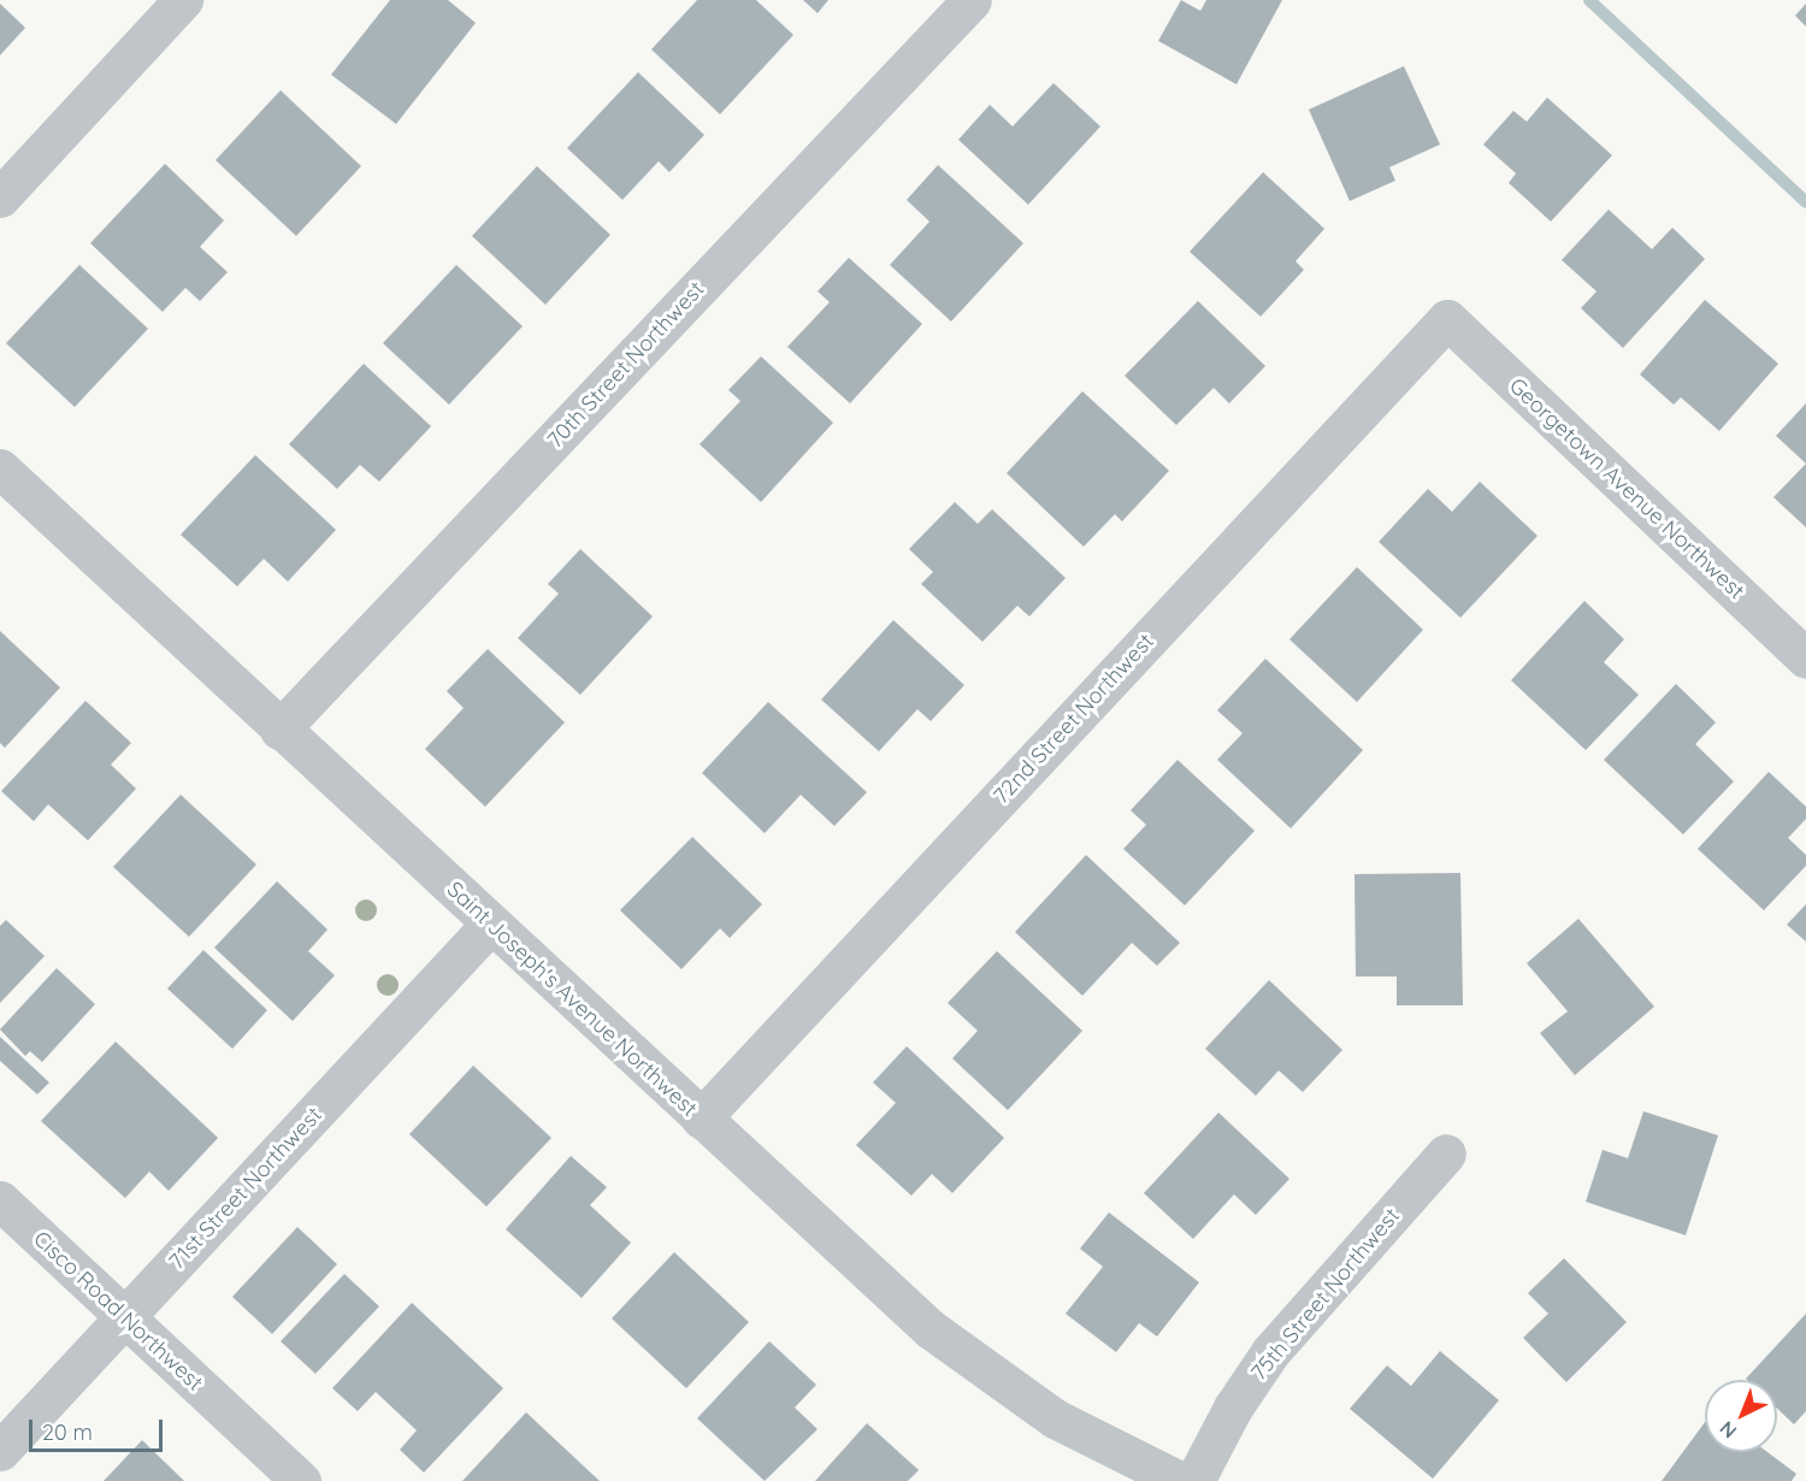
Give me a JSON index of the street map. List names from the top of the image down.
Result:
{
  "streets": {
    "street": [
      "70th Street Northwest",
      "Georgetown Avenue Northwest",
      "72nd Street Northwest",
      "Saint Joseph's Avenue Northwest",
      "71st Street Northwest",
      "75th Street Northwest",
      "Cisco Road Northwest"
    ]
  },
  "crossings": [
    ["70th Street Northwest", "Saint Joseph's Avenue Northwest"],
    ["Georgetown Avenue Northwest", "72nd Street Northwest"],
    ["72nd Street Northwest", "Saint Joseph's Avenue Northwest"],
    ["Saint Joseph's Avenue Northwest", "71st Street Northwest"],
    ["71st Street Northwest", "Cisco Road Northwest"]
  ],
  "scale_bar": "20 m",
  "north": "bottom left"
}
